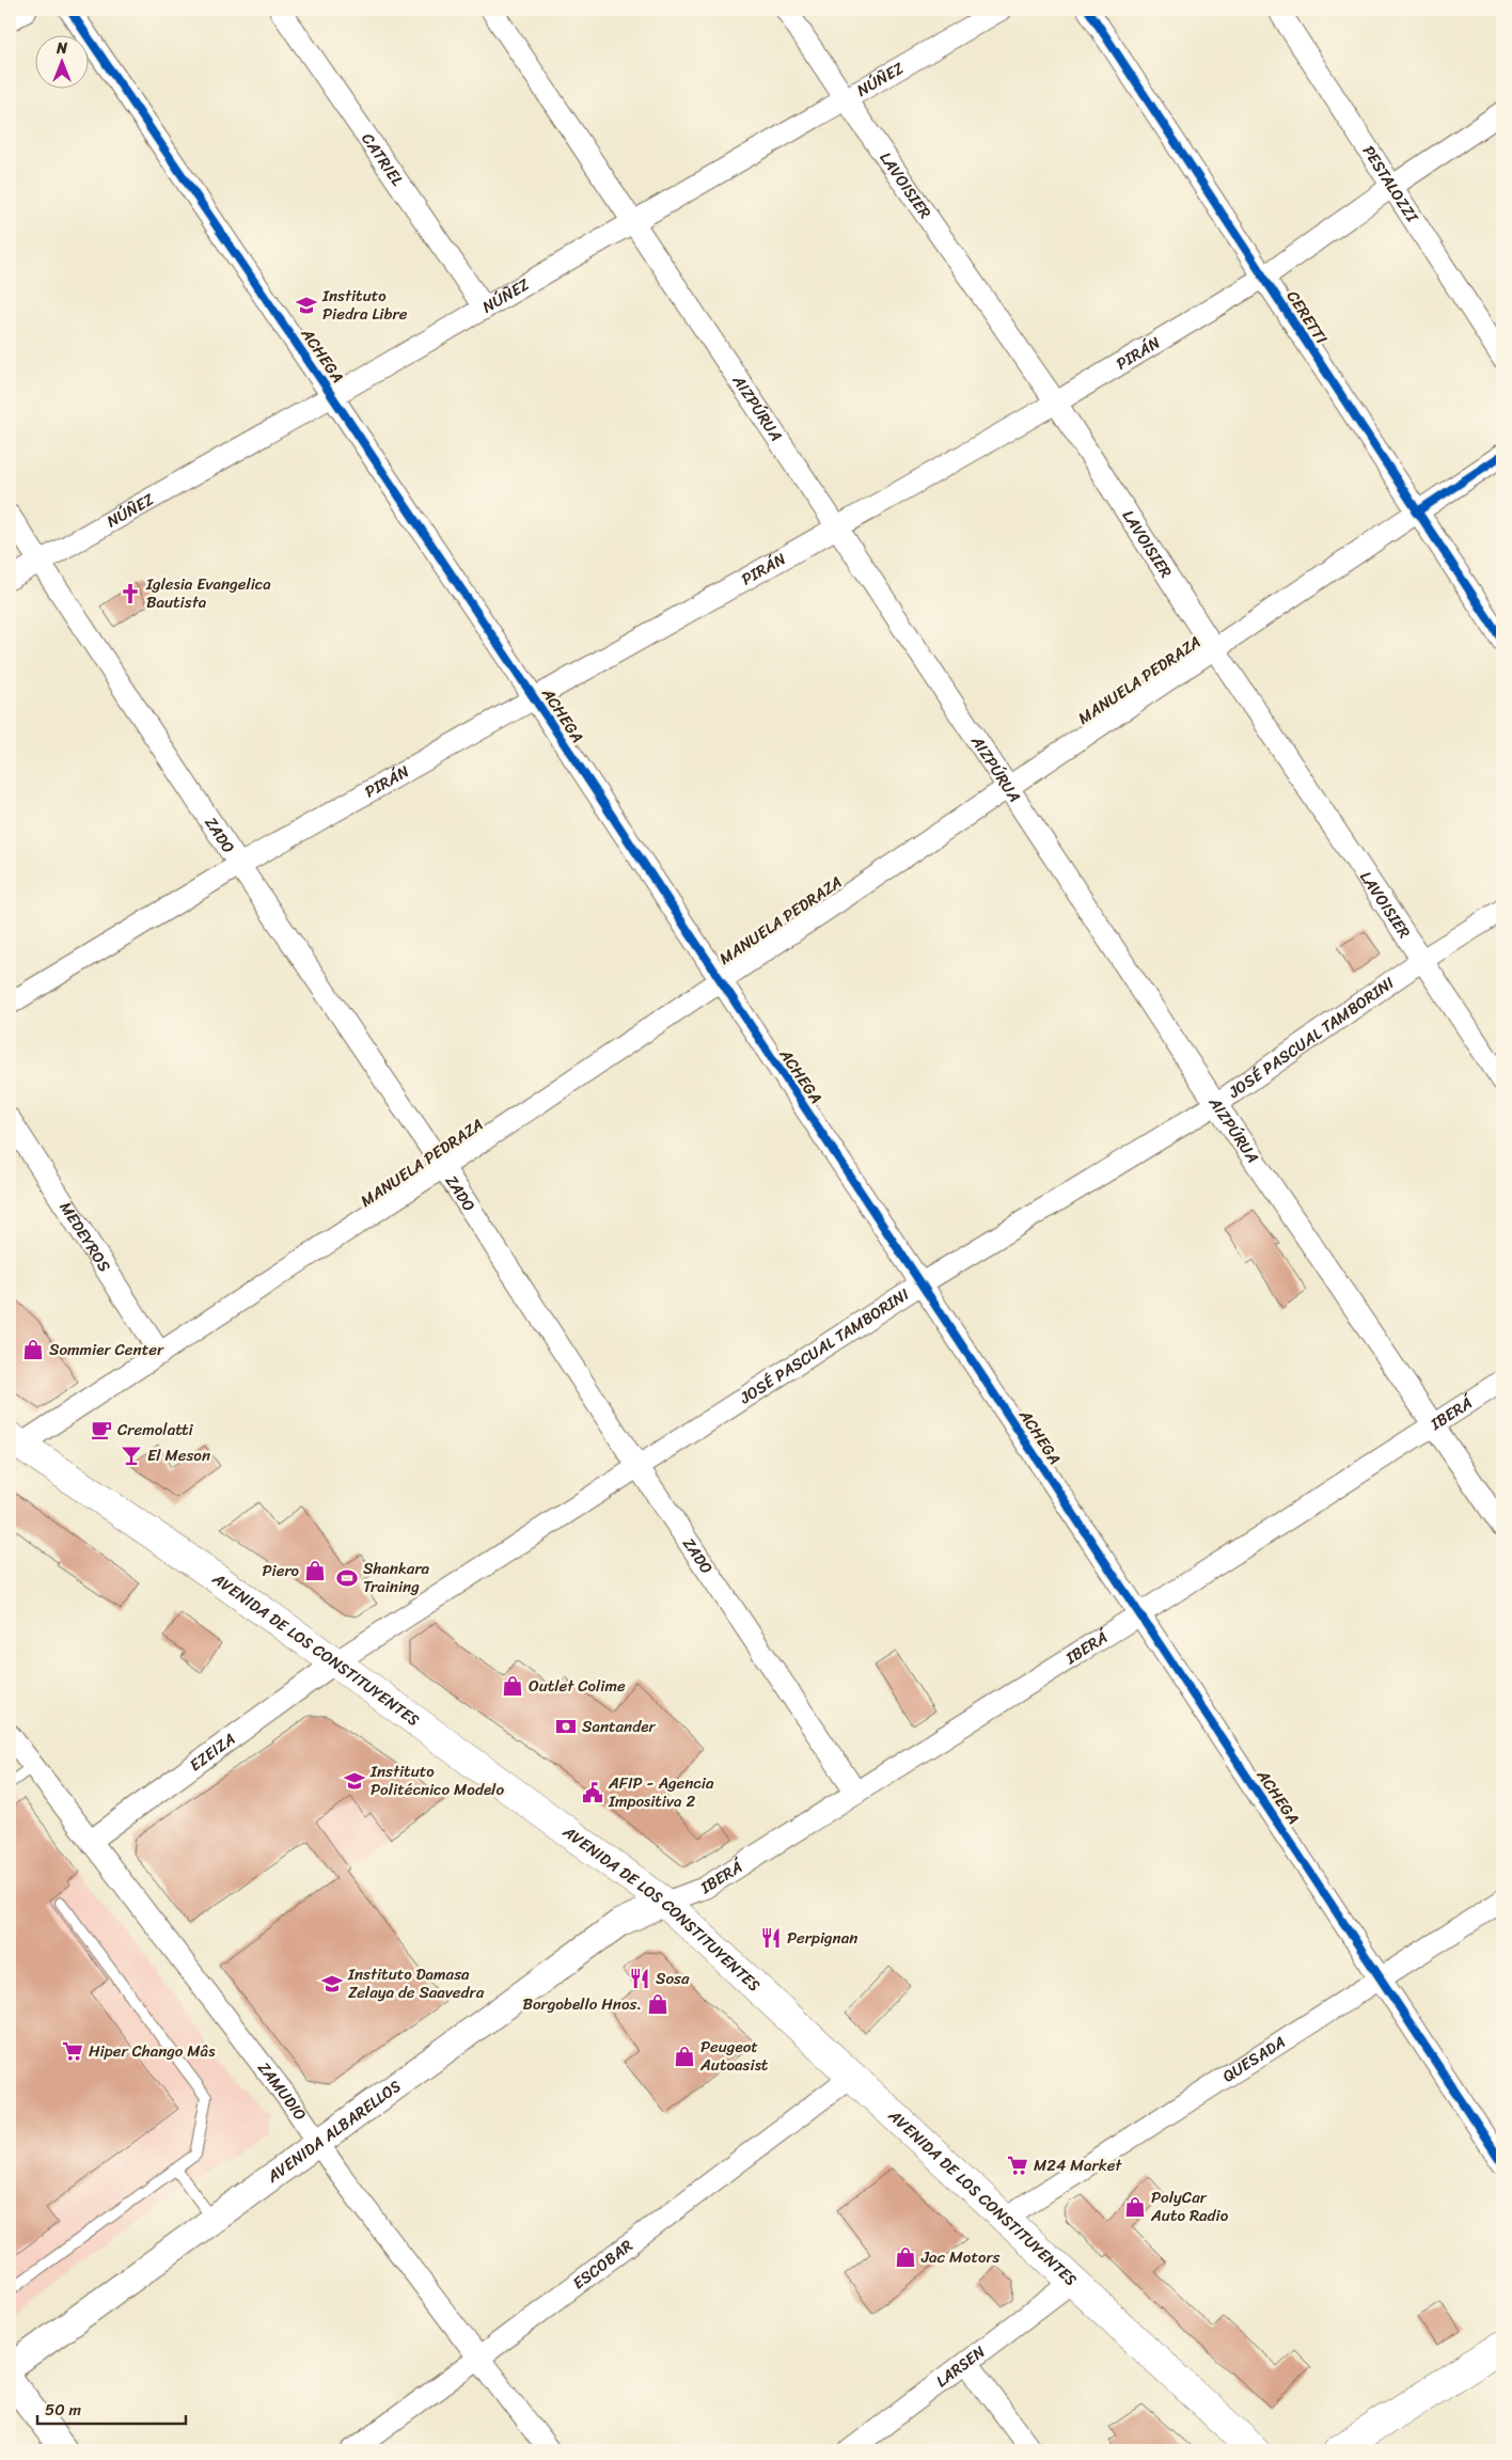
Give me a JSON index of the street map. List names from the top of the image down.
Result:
{
  "streets": {
    "main road": ["AVENIDA DE LOS CONSTITUYENTES"],
    "street": [
      "NÚÑEZ",
      "CATRIEL",
      "PESTALOZZI",
      "LAVOISIER",
      "CERETTI",
      "PIRÁN",
      "ACHEGA",
      "AIZPÚRUA",
      "MANUELA PEDRAZA",
      "ZADO",
      "JOSÉ PASCUAL TAMBORINI",
      "MEDEYROS",
      "IBERÁ",
      "EZEIZA",
      "QUESADA",
      "ZAMUDIO",
      "AVENIDA ALBARELLOS",
      "ESCOBAR",
      "LARSEN"
    ]
  },
  "crossings": [
    ["NÚÑEZ", "CATRIEL"],
    ["NÚÑEZ", "LAVOISIER"],
    ["NÚÑEZ", "ACHEGA"],
    ["NÚÑEZ", "AIZPÚRUA"],
    ["NÚÑEZ", "ZADO"],
    ["PESTALOZZI", "PIRÁN"],
    ["LAVOISIER", "PIRÁN"],
    ["LAVOISIER", "MANUELA PEDRAZA"],
    ["LAVOISIER", "JOSÉ PASCUAL TAMBORINI"],
    ["CERETTI", "PIRÁN"],
    ["CERETTI", "MANUELA PEDRAZA"],
    ["PIRÁN", "ACHEGA"],
    ["PIRÁN", "AIZPÚRUA"],
    ["PIRÁN", "ZADO"],
    ["ACHEGA", "MANUELA PEDRAZA"],
    ["ACHEGA", "JOSÉ PASCUAL TAMBORINI"],
    ["ACHEGA", "IBERÁ"],
    ["ACHEGA", "QUESADA"],
    ["AIZPÚRUA", "MANUELA PEDRAZA"],
    ["AIZPÚRUA", "JOSÉ PASCUAL TAMBORINI"],
    ["AIZPÚRUA", "IBERÁ"],
    ["MANUELA PEDRAZA", "ZADO"],
    ["MANUELA PEDRAZA", "MEDEYROS"],
    ["MANUELA PEDRAZA", "AVENIDA DE LOS CONSTITUYENTES"],
    ["ZADO", "JOSÉ PASCUAL TAMBORINI"],
    ["ZADO", "IBERÁ"],
    ["JOSÉ PASCUAL TAMBORINI", "AVENIDA DE LOS CONSTITUYENTES"],
    ["JOSÉ PASCUAL TAMBORINI", "EZEIZA"],
    ["IBERÁ", "AVENIDA DE LOS CONSTITUYENTES"],
    ["IBERÁ", "AVENIDA ALBARELLOS"],
    ["AVENIDA DE LOS CONSTITUYENTES", "EZEIZA"],
    ["AVENIDA DE LOS CONSTITUYENTES", "QUESADA"],
    ["AVENIDA DE LOS CONSTITUYENTES", "AVENIDA ALBARELLOS"],
    ["AVENIDA DE LOS CONSTITUYENTES", "ESCOBAR"],
    ["AVENIDA DE LOS CONSTITUYENTES", "LARSEN"],
    ["EZEIZA", "ZAMUDIO"],
    ["ZAMUDIO", "AVENIDA ALBARELLOS"],
    ["ZAMUDIO", "ESCOBAR"]
  ],
  "places": {
    "school or university": ["Instituto Piedra Libre", "Instituto Politécnico Modelo", "Instituto Damasa Zelaya de Saavedra"],
    "church": ["Iglesia Evangelica Bautista"],
    "shop": [
      "Sommier Center",
      "Piero",
      "Outlet Colime",
      "Borgobello Hnos.",
      "Peugeot Autoasist",
      "PolyCar Auto Radio",
      "Jac Motors"
    ],
    "cafe": ["Cremolatti"],
    "bar": ["El Meson"],
    "sports": ["Shankara Training"],
    "bank": ["Santander"],
    "public building": ["AFIP - Agencia Impositiva 2"],
    "restaurant": ["Perpignan", "Sosa"],
    "supermarket": ["Hiper Chango Mâs", "M24 Market"]
  },
  "scale_bar": "50 m",
  "north": "top"
}
